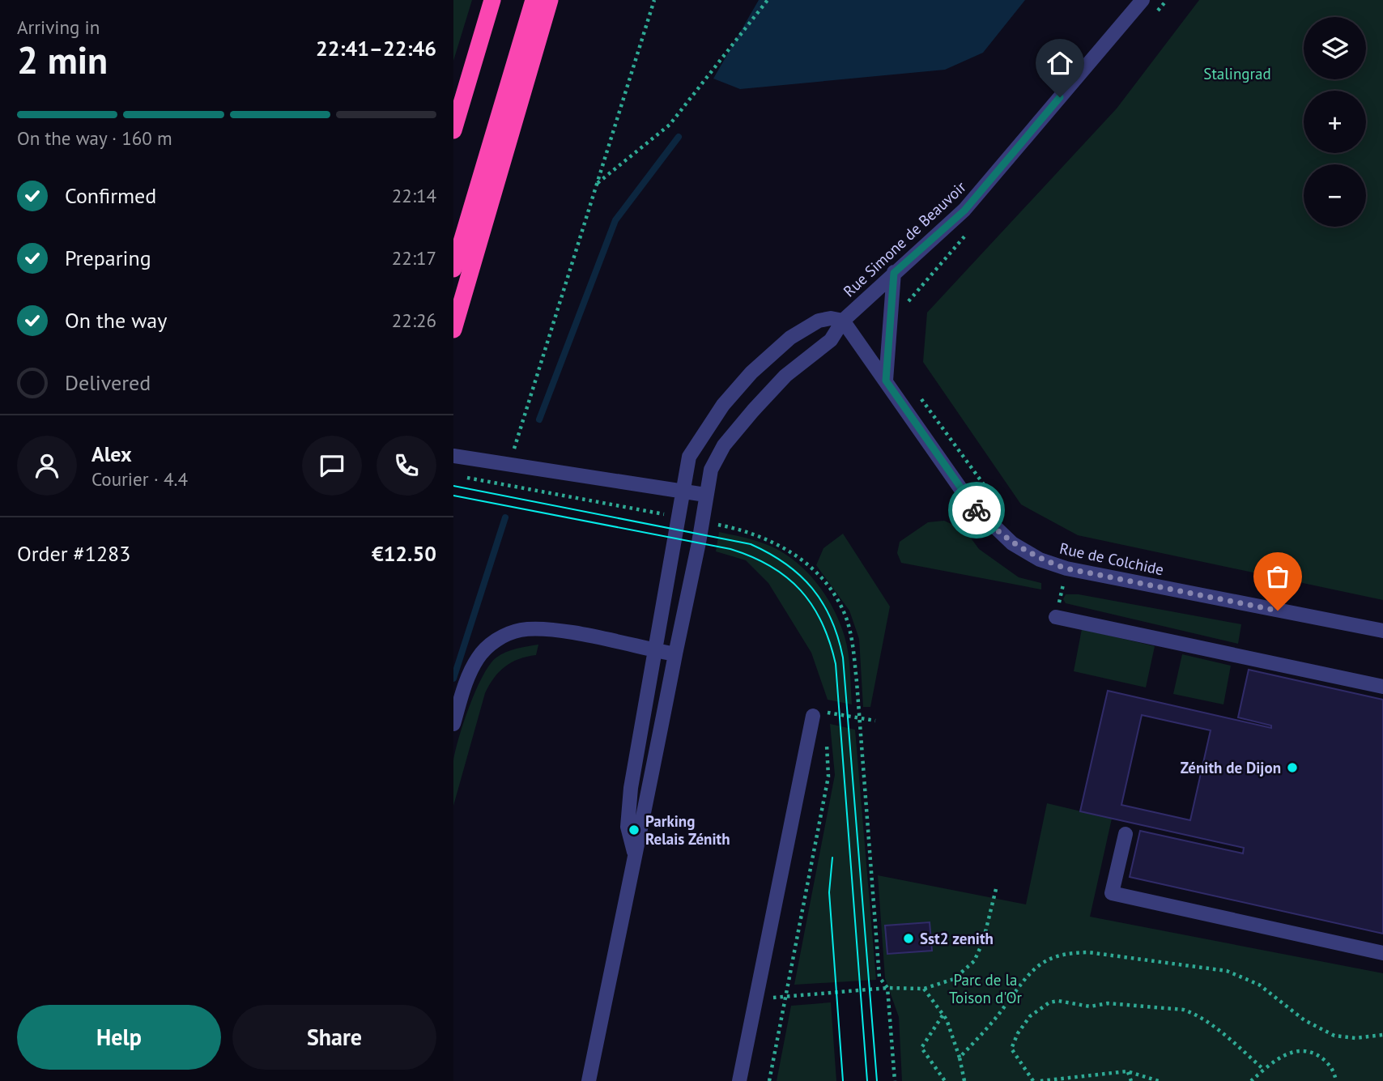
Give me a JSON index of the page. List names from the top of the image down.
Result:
{
  "streets": {
    "street": ["Rue Simone de Beauvoir", "Rue de Colchide"]
  },
  "crossings": [
    ["Rue Simone de Beauvoir", "Rue de Colchide"]
  ],
  "parks": ["Stalingrad", "Parc de la Toison d'Or"],
  "places": ["Zénith de Dijon", "Parking Relais Zénith", "Sst2 zenith"],
  "page": {
    "heading": ["2 min", "Arriving in", "22:41–22:46"],
    "panel": [
      "Alex",
      "Courier · 4.4",
      "Order #1283",
      "€12.50"
    ],
    "map_buttons": ["+", "−"],
    "bar": "On the way · 160 m",
    "list": [
      ["Confirmed", "22:14"],
      ["Preparing", "22:17"],
      ["On the way", "22:26"],
      "Delivered"
    ],
    "buttons": ["Help", "Share"]
  }
}
